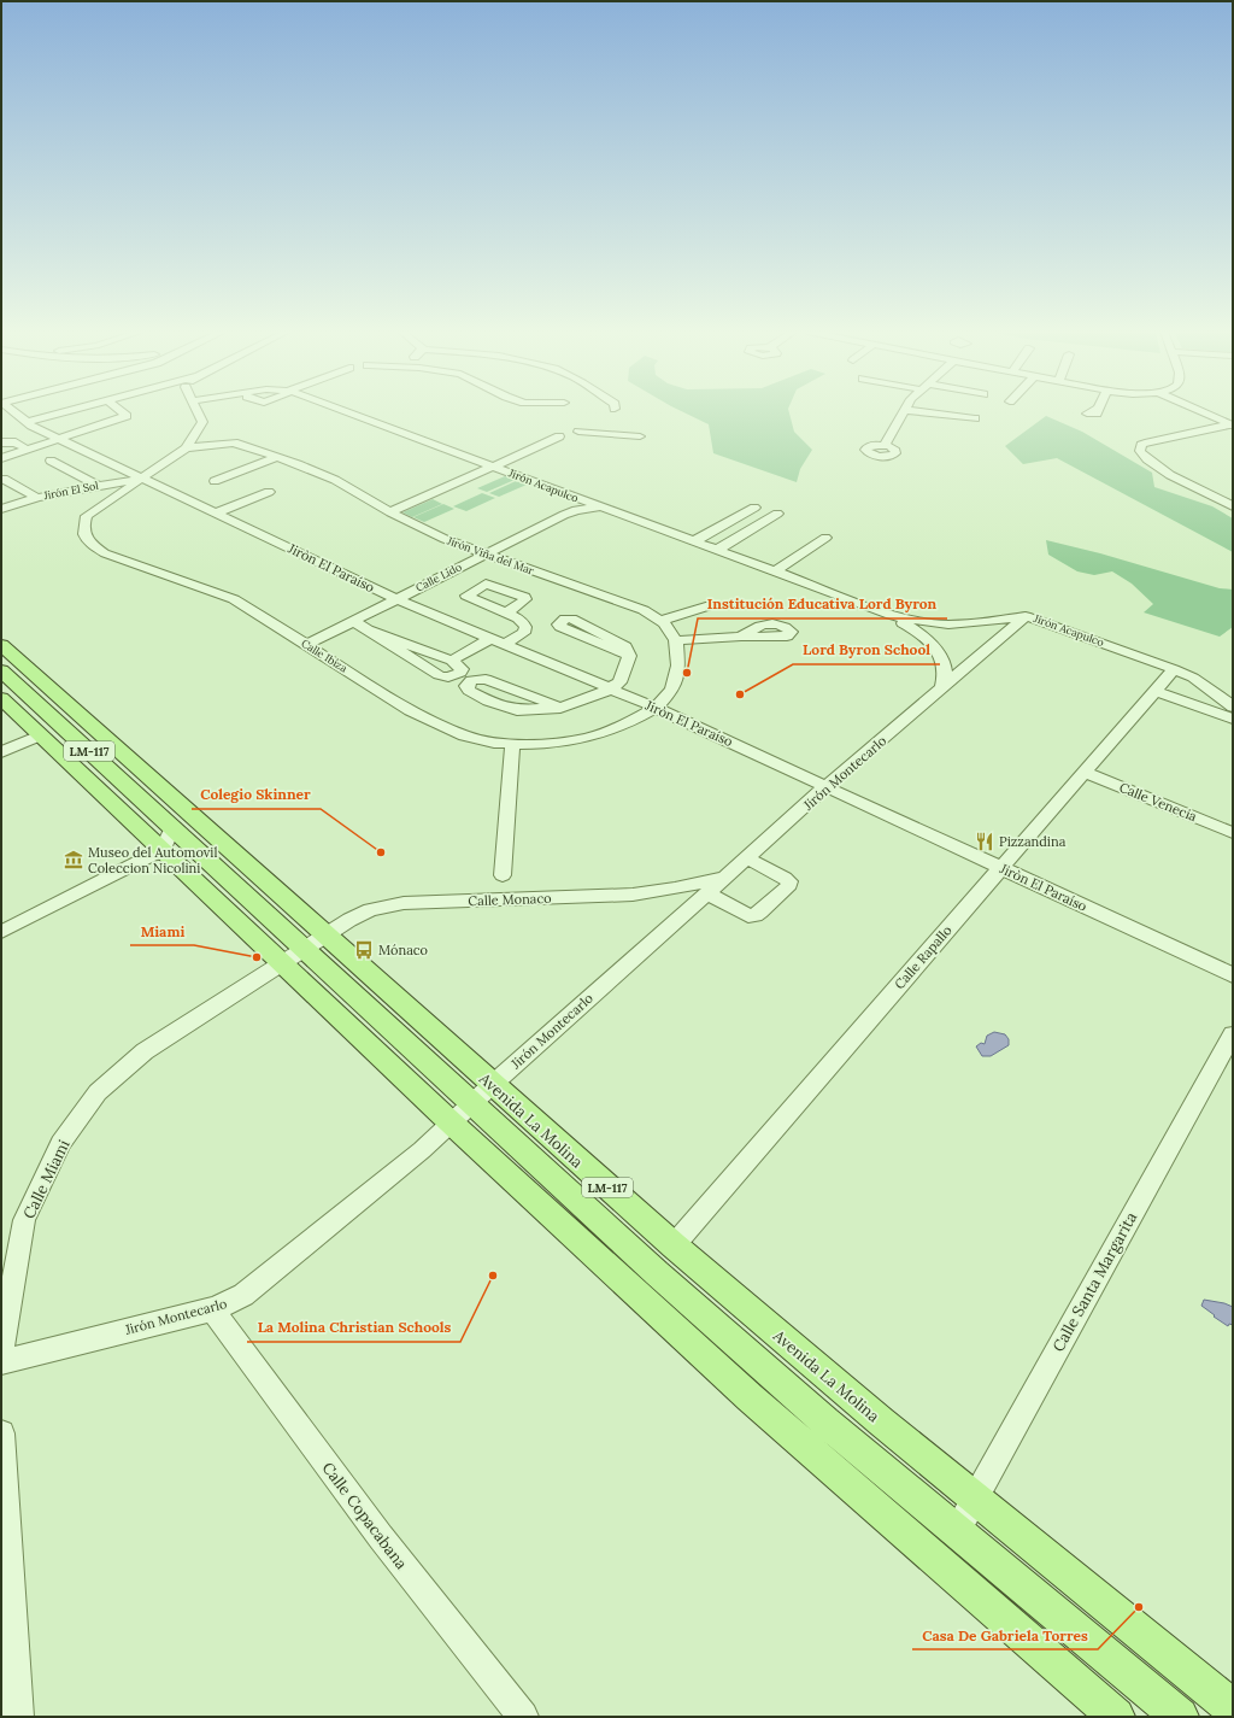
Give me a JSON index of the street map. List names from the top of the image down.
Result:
{
  "streets": {
    "main road": ["LM-117", "Avenida La Molina"],
    "street": [
      "Jirón Acapulco",
      "Jirón El Sol",
      "Jirón Viña del Mar",
      "Jiròn El Paraíso",
      "Calle Lido",
      "Calle Ibiza",
      "Jirón Montecarlo",
      "Calle Venecia",
      "Calle Monaco",
      "Calle Rapallo",
      "Calle Miami",
      "Calle Santa Margarita",
      "Calle Copacabana"
    ]
  },
  "crossings": [
    ["Jirón Acapulco", "Calle Lido"],
    ["Jirón Acapulco", "Jirón Montecarlo"],
    ["Jirón Acapulco", "Calle Rapallo"],
    ["Jirón El Sol", "Jiròn El Paraíso"],
    ["Jirón El Sol", "Calle Ibiza"],
    ["Jirón Viña del Mar", "Calle Lido"],
    ["Jirón Viña del Mar", "Calle Ibiza"],
    ["Jiròn El Paraíso", "Calle Lido"],
    ["Jiròn El Paraíso", "Calle Ibiza"],
    ["Jiròn El Paraíso", "Jirón Montecarlo"],
    ["Jiròn El Paraíso", "Calle Rapallo"],
    ["Calle Lido", "Calle Ibiza"],
    ["Jirón Montecarlo", "Calle Monaco"],
    ["Jirón Montecarlo", "Avenida La Molina"],
    ["Jirón Montecarlo", "Calle Copacabana"],
    ["Calle Venecia", "Calle Rapallo"],
    ["Calle Monaco", "Avenida La Molina"],
    ["Calle Monaco", "Calle Miami"],
    ["Calle Rapallo", "Avenida La Molina"],
    ["Avenida La Molina", "Calle Miami"],
    ["Avenida La Molina", "Calle Santa Margarita"]
  ],
  "places": {
    "other": [
      "Institución Educativa Lord Byron",
      "Lord Byron School",
      "Colegio Skinner",
      "Miami",
      "La Molina Christian Schools",
      "Casa De Gabriela Torres"
    ],
    "restaurant": ["Pizzandina"],
    "museum": ["Museo del Automovil Coleccion Nicolini"],
    "bus stop": ["Mónaco"]
  }
}
